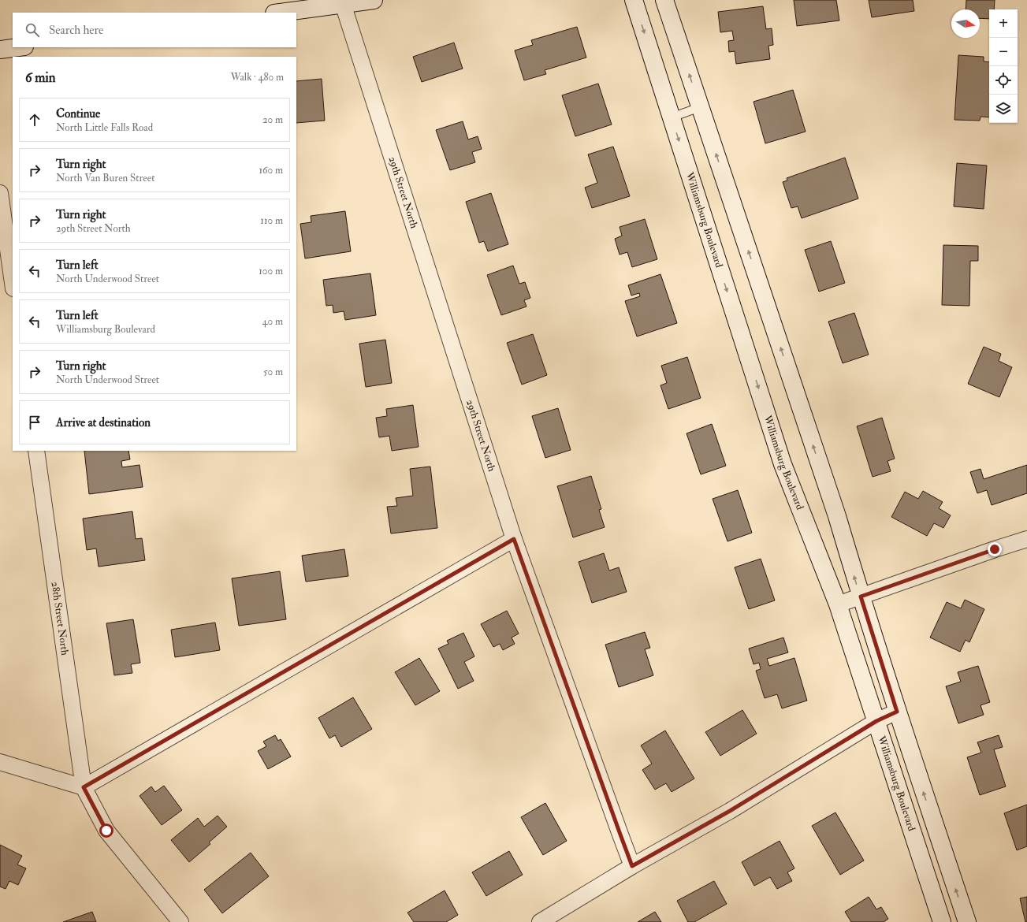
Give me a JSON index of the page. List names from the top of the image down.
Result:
{
  "streets": {
    "main road": ["Williamsburg Boulevard"],
    "street": ["29th Street North", "28th Street North"]
  },
  "north": "right",
  "page": {
    "map_buttons": ["+", "−"],
    "search": "Search here",
    "heading": ["6 min", "Walk · 480 m"],
    "list": [
      ["Continue", "North Little Falls Road", "20 m"],
      ["Turn right", "North Van Buren Street", "160 m"],
      ["Turn right", "29th Street North", "110 m"],
      ["Turn left", "North Underwood Street", "100 m"],
      ["Turn left", "Williamsburg Boulevard", "40 m"],
      ["Turn right", "North Underwood Street", "50 m"],
      "Arrive at destination"
    ]
  }
}
